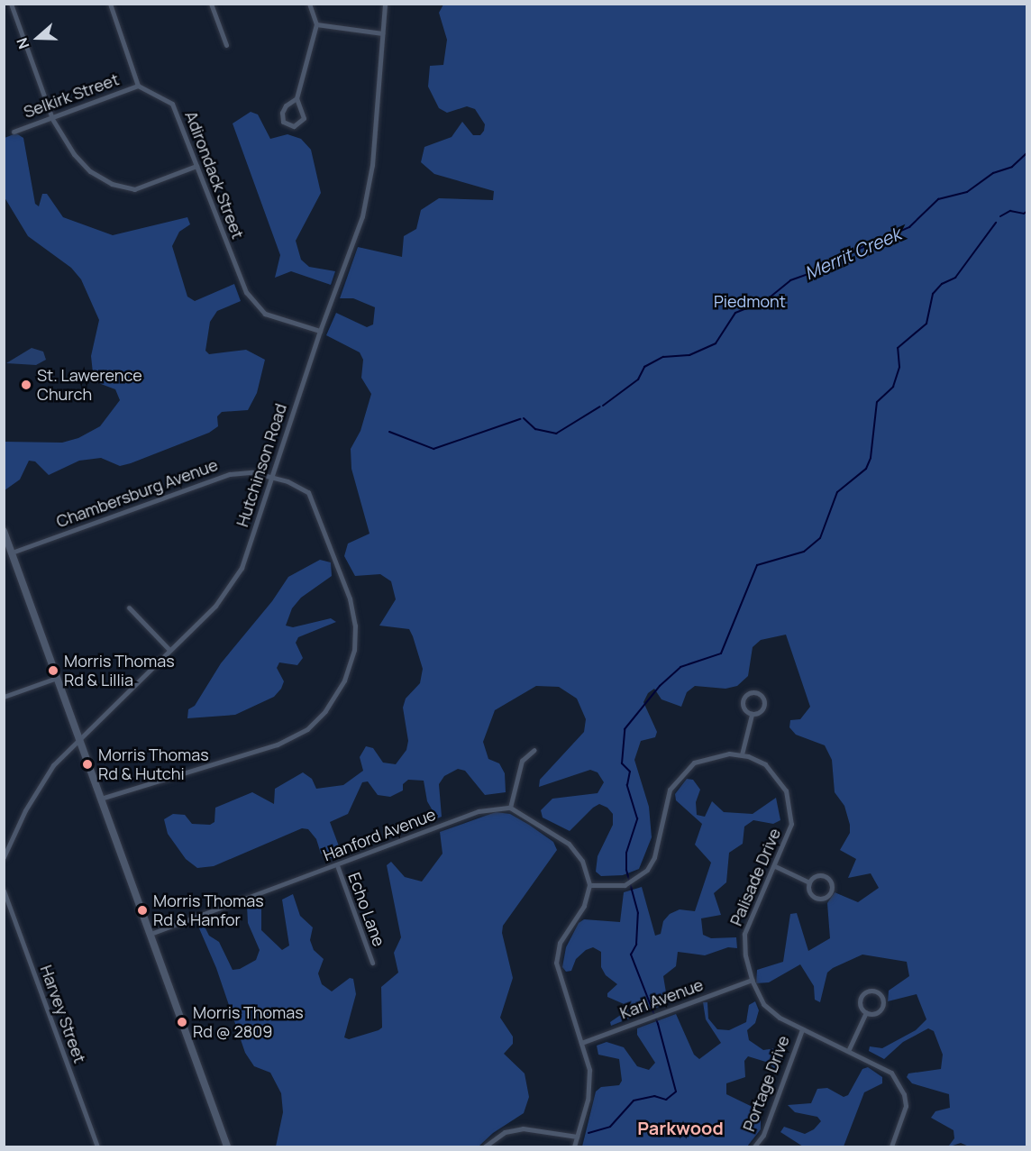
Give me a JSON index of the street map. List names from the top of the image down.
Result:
{
  "streets": {
    "street": [
      "Selkirk Street",
      "Adirondack Street",
      "Hutchinson Road",
      "Chambersburg Avenue",
      "Hanford Avenue",
      "Palisade Drive",
      "Echo Lane",
      "Karl Avenue",
      "Harvey Street",
      "Portage Drive"
    ]
  },
  "crossings": [
    ["Selkirk Street", "Adirondack Street"],
    ["Adirondack Street", "Hutchinson Road"],
    ["Hutchinson Road", "Chambersburg Avenue"],
    ["Hanford Avenue", "Echo Lane"],
    ["Palisade Drive", "Karl Avenue"],
    ["Palisade Drive", "Portage Drive"]
  ],
  "districts": ["Parkwood"],
  "water": ["Merrit Creek"],
  "parks": ["Piedmont"],
  "places": [
    "St. Lawerence Church",
    "Morris Thomas Rd & Lillia",
    "Morris Thomas Rd & Hutchi",
    "Morris Thomas Rd & Hanfor",
    "Morris Thomas Rd @ 2809"
  ],
  "north": "left"
}
